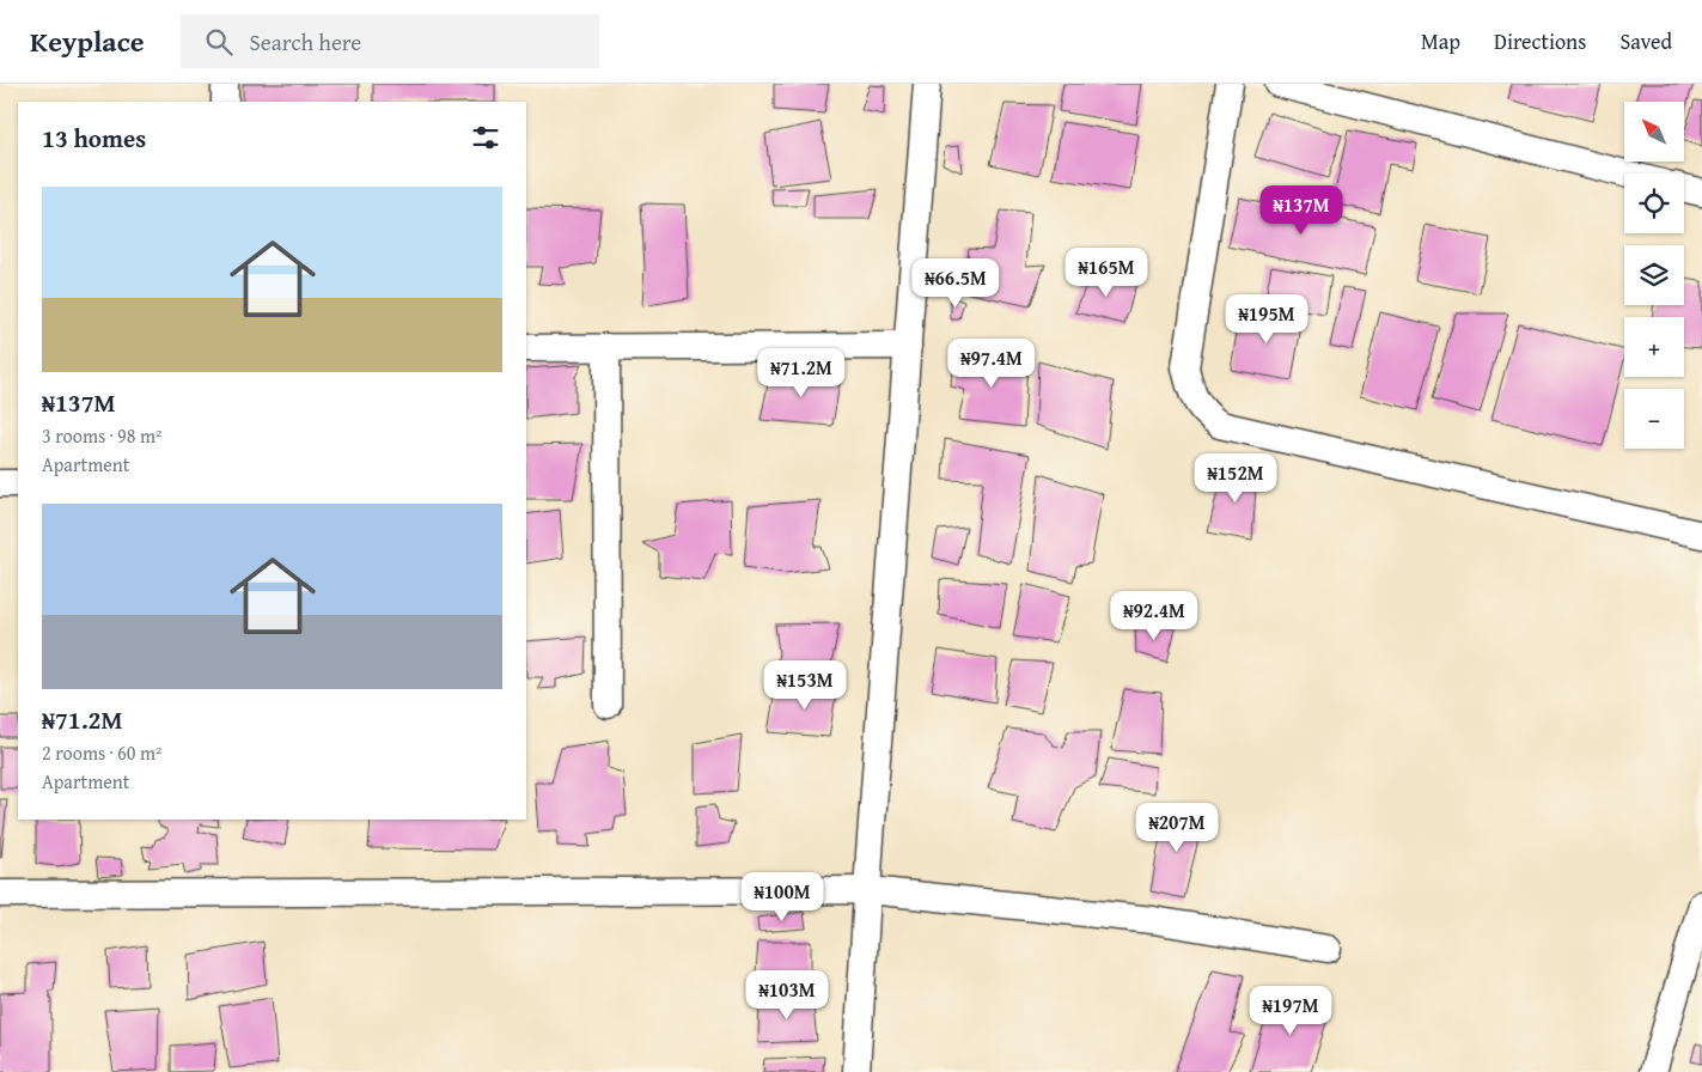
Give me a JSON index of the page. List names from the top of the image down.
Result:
{
  "north": "top left",
  "page": {
    "header": "Keyplace",
    "search": "Search here",
    "nav": ["Map", "Directions", "Saved"],
    "map_buttons": ["+", "−"],
    "heading": "13 homes",
    "list": [
      {
        "name": "₦137M",
        "note": "3 rooms · 98 m² · Apartment"
      },
      {
        "name": "₦71.2M",
        "note": "2 rooms · 60 m² · Apartment"
      }
    ],
    "price": [
      "₦137M",
      "₦165M",
      "₦66.5M",
      "₦195M",
      "₦97.4M",
      "₦71.2M",
      "₦152M",
      "₦92.4M",
      "₦153M",
      "₦207M",
      "₦100M",
      "₦103M",
      "₦197M"
    ]
  }
}
